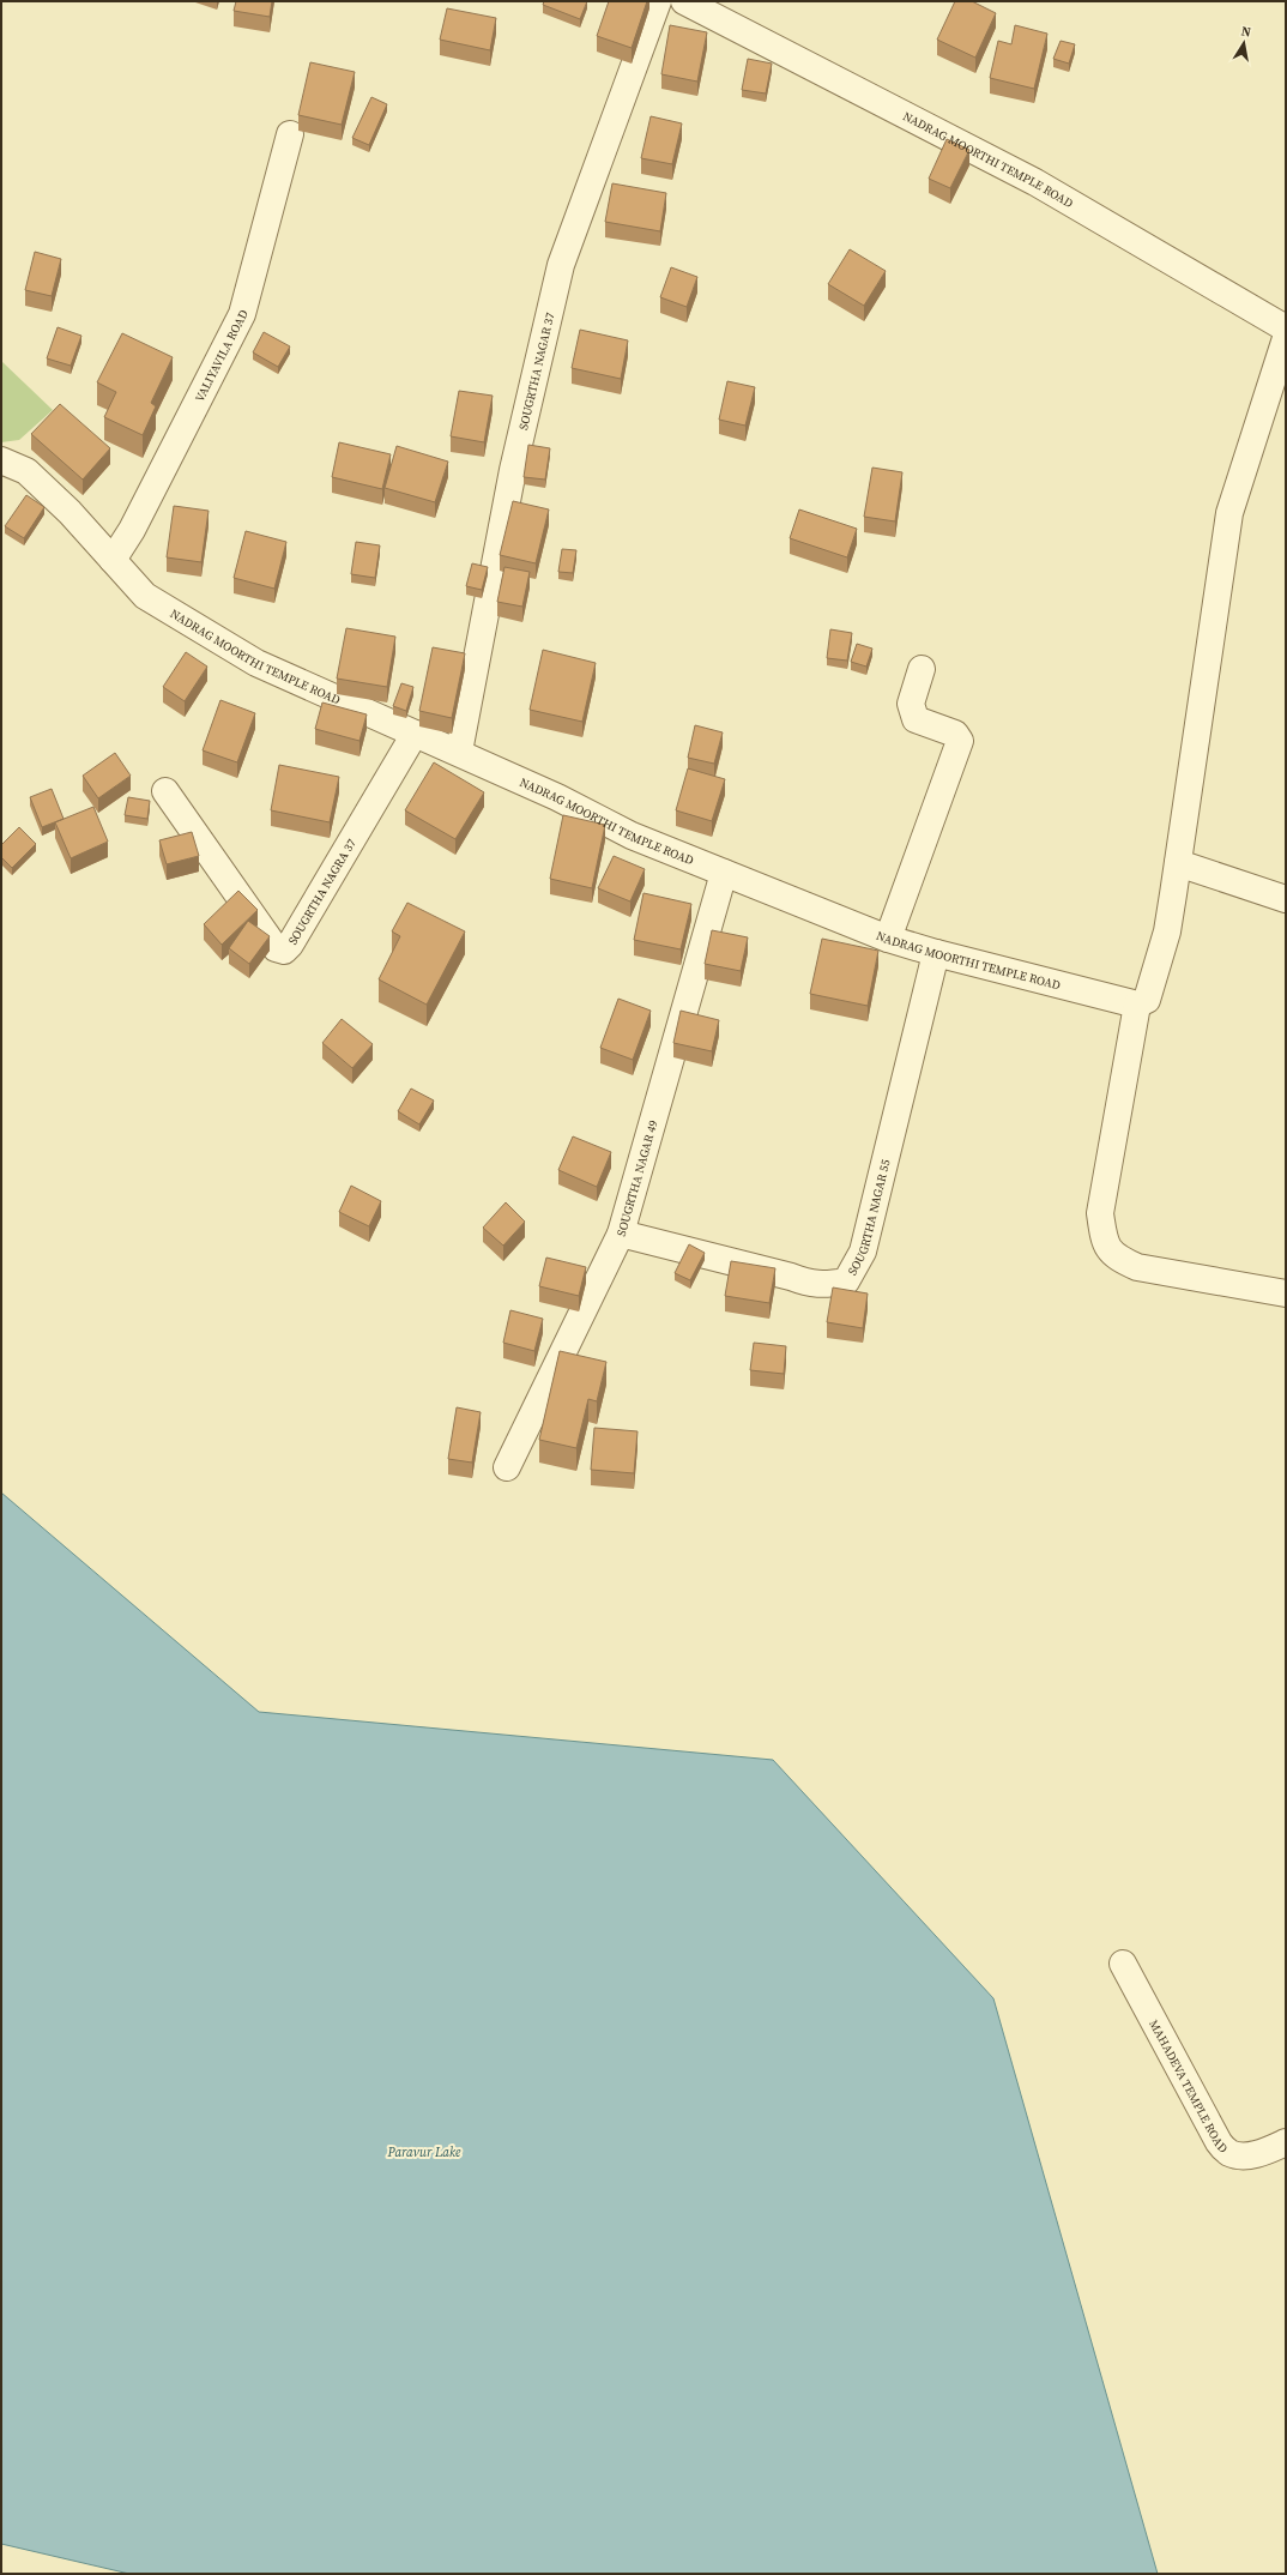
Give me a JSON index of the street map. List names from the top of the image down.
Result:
{
  "streets": {
    "street": [
      "NADRAG MOORTHI TEMPLE ROAD",
      "VALIYAVILA ROAD",
      "SOUGRTHA NAGAR 37",
      "SOUGRTHA NAGRA 37",
      "SOUGRTHA NAGAR 49",
      "SOUGRTHA NAGAR 55",
      "MAHADEVA TEMPLE ROAD"
    ]
  },
  "crossings": [
    ["NADRAG MOORTHI TEMPLE ROAD", "VALIYAVILA ROAD"],
    ["NADRAG MOORTHI TEMPLE ROAD", "SOUGRTHA NAGAR 37"],
    ["NADRAG MOORTHI TEMPLE ROAD", "SOUGRTHA NAGRA 37"],
    ["NADRAG MOORTHI TEMPLE ROAD", "SOUGRTHA NAGAR 49"],
    ["NADRAG MOORTHI TEMPLE ROAD", "SOUGRTHA NAGAR 55"],
    ["SOUGRTHA NAGAR 49", "SOUGRTHA NAGAR 55"]
  ],
  "water": ["Paravur Lake"],
  "north": "top"
}
